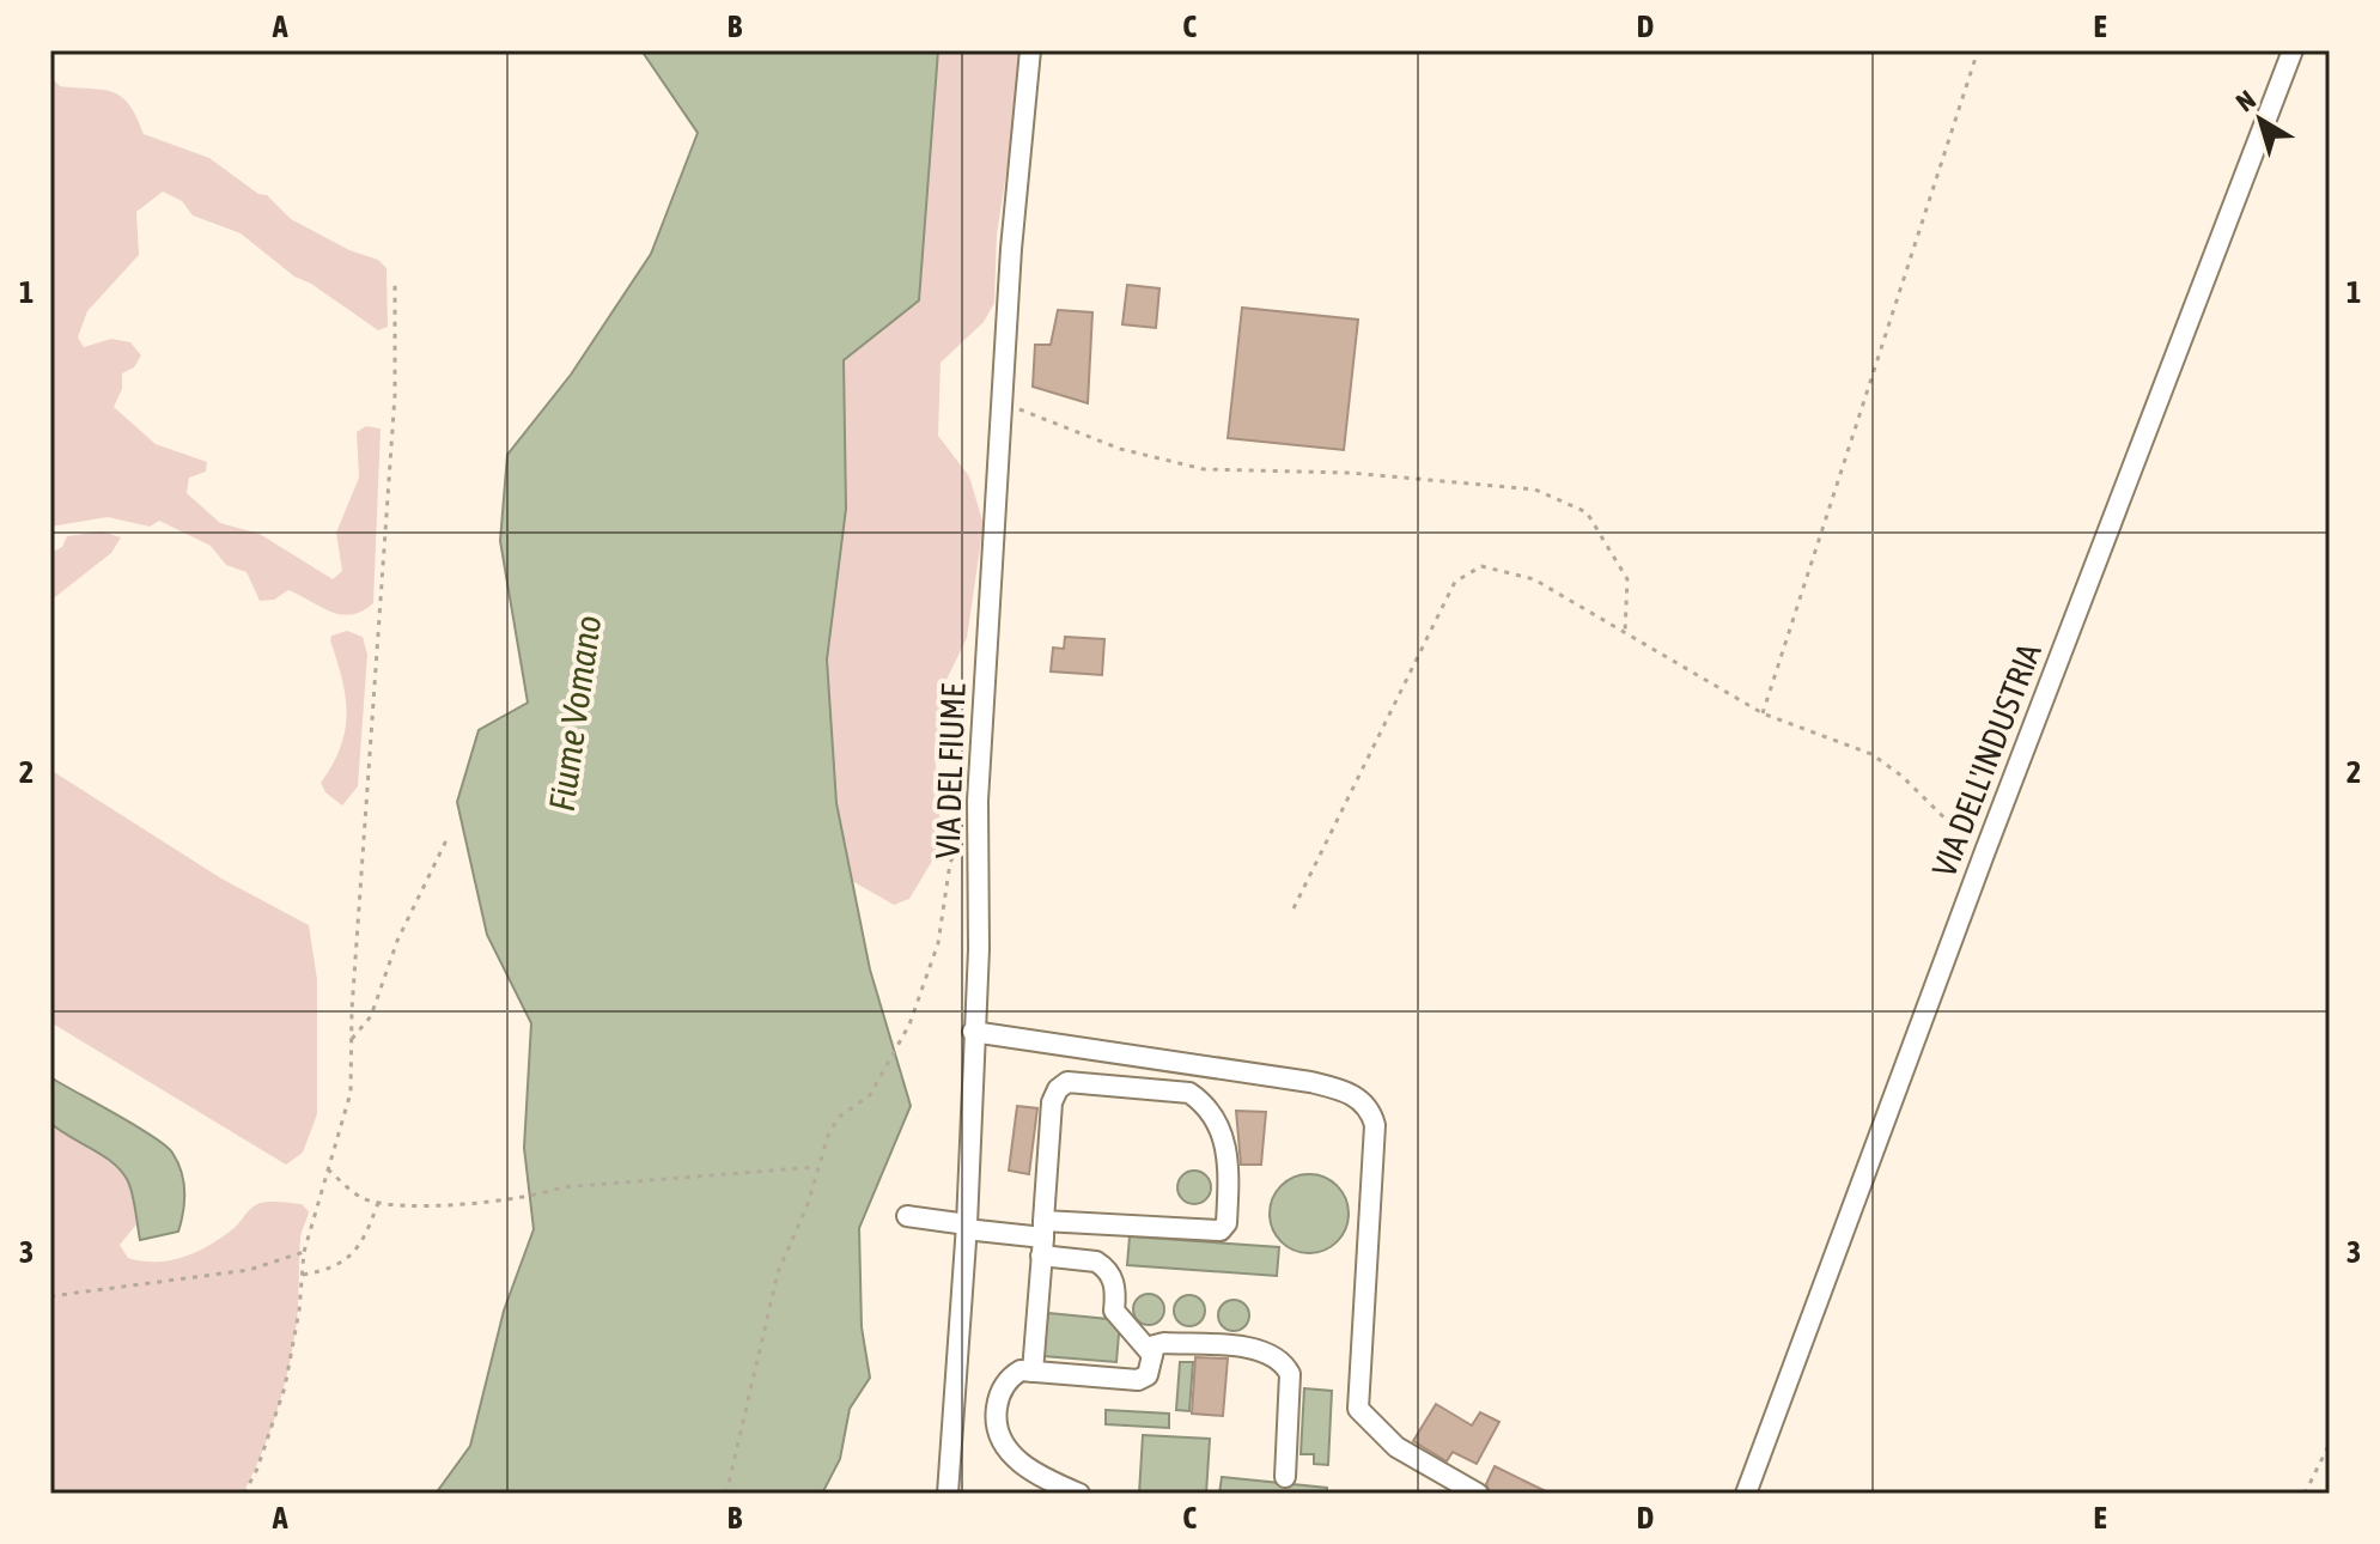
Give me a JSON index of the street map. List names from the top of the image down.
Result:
{
  "streets": {
    "street": ["VIA DELL'INDUSTRIA", "VIA DEL FIUME"]
  },
  "water": ["Fiume Vomano"],
  "north": "top left",
  "grid": {
    "columns": [
      "A",
      "B",
      "C",
      "D",
      "E"
    ],
    "rows": ["1", "2", "3"]
  }
}
